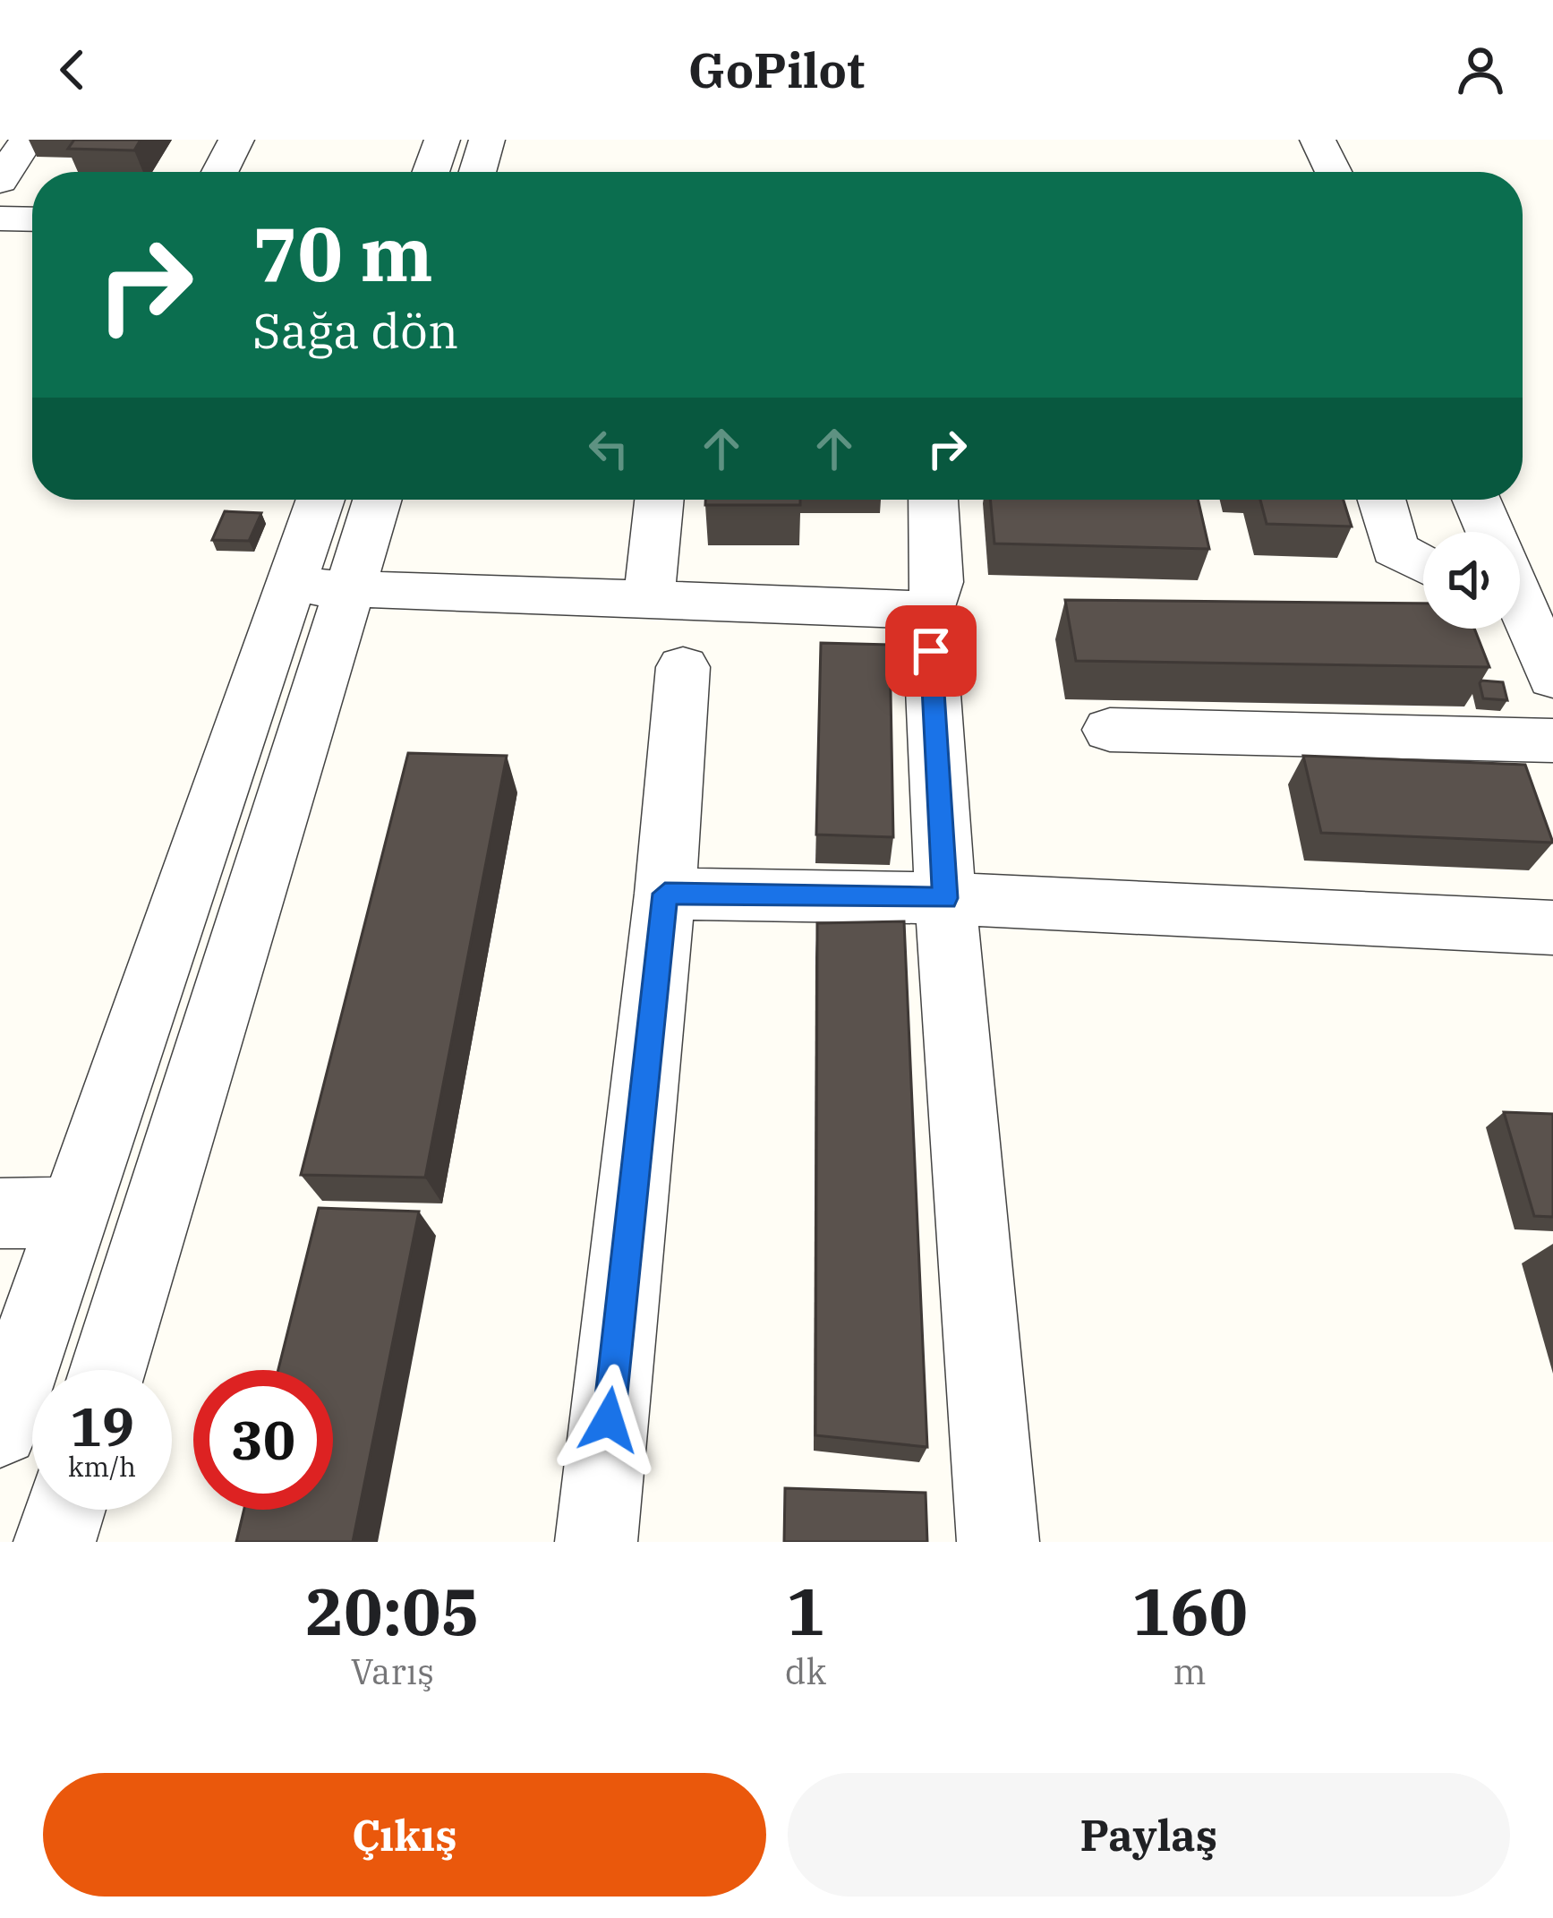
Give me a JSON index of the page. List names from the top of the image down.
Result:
{
  "page": {
    "header": "GoPilot",
    "turn": ["70 m", "Sağa dön"],
    "speed": "19 km/h",
    "limit": "30",
    "eta": [
      "20:05",
      "Varış",
      "1",
      "dk",
      "160",
      "m"
    ],
    "buttons": ["Çıkış", "Paylaş"]
  }
}
